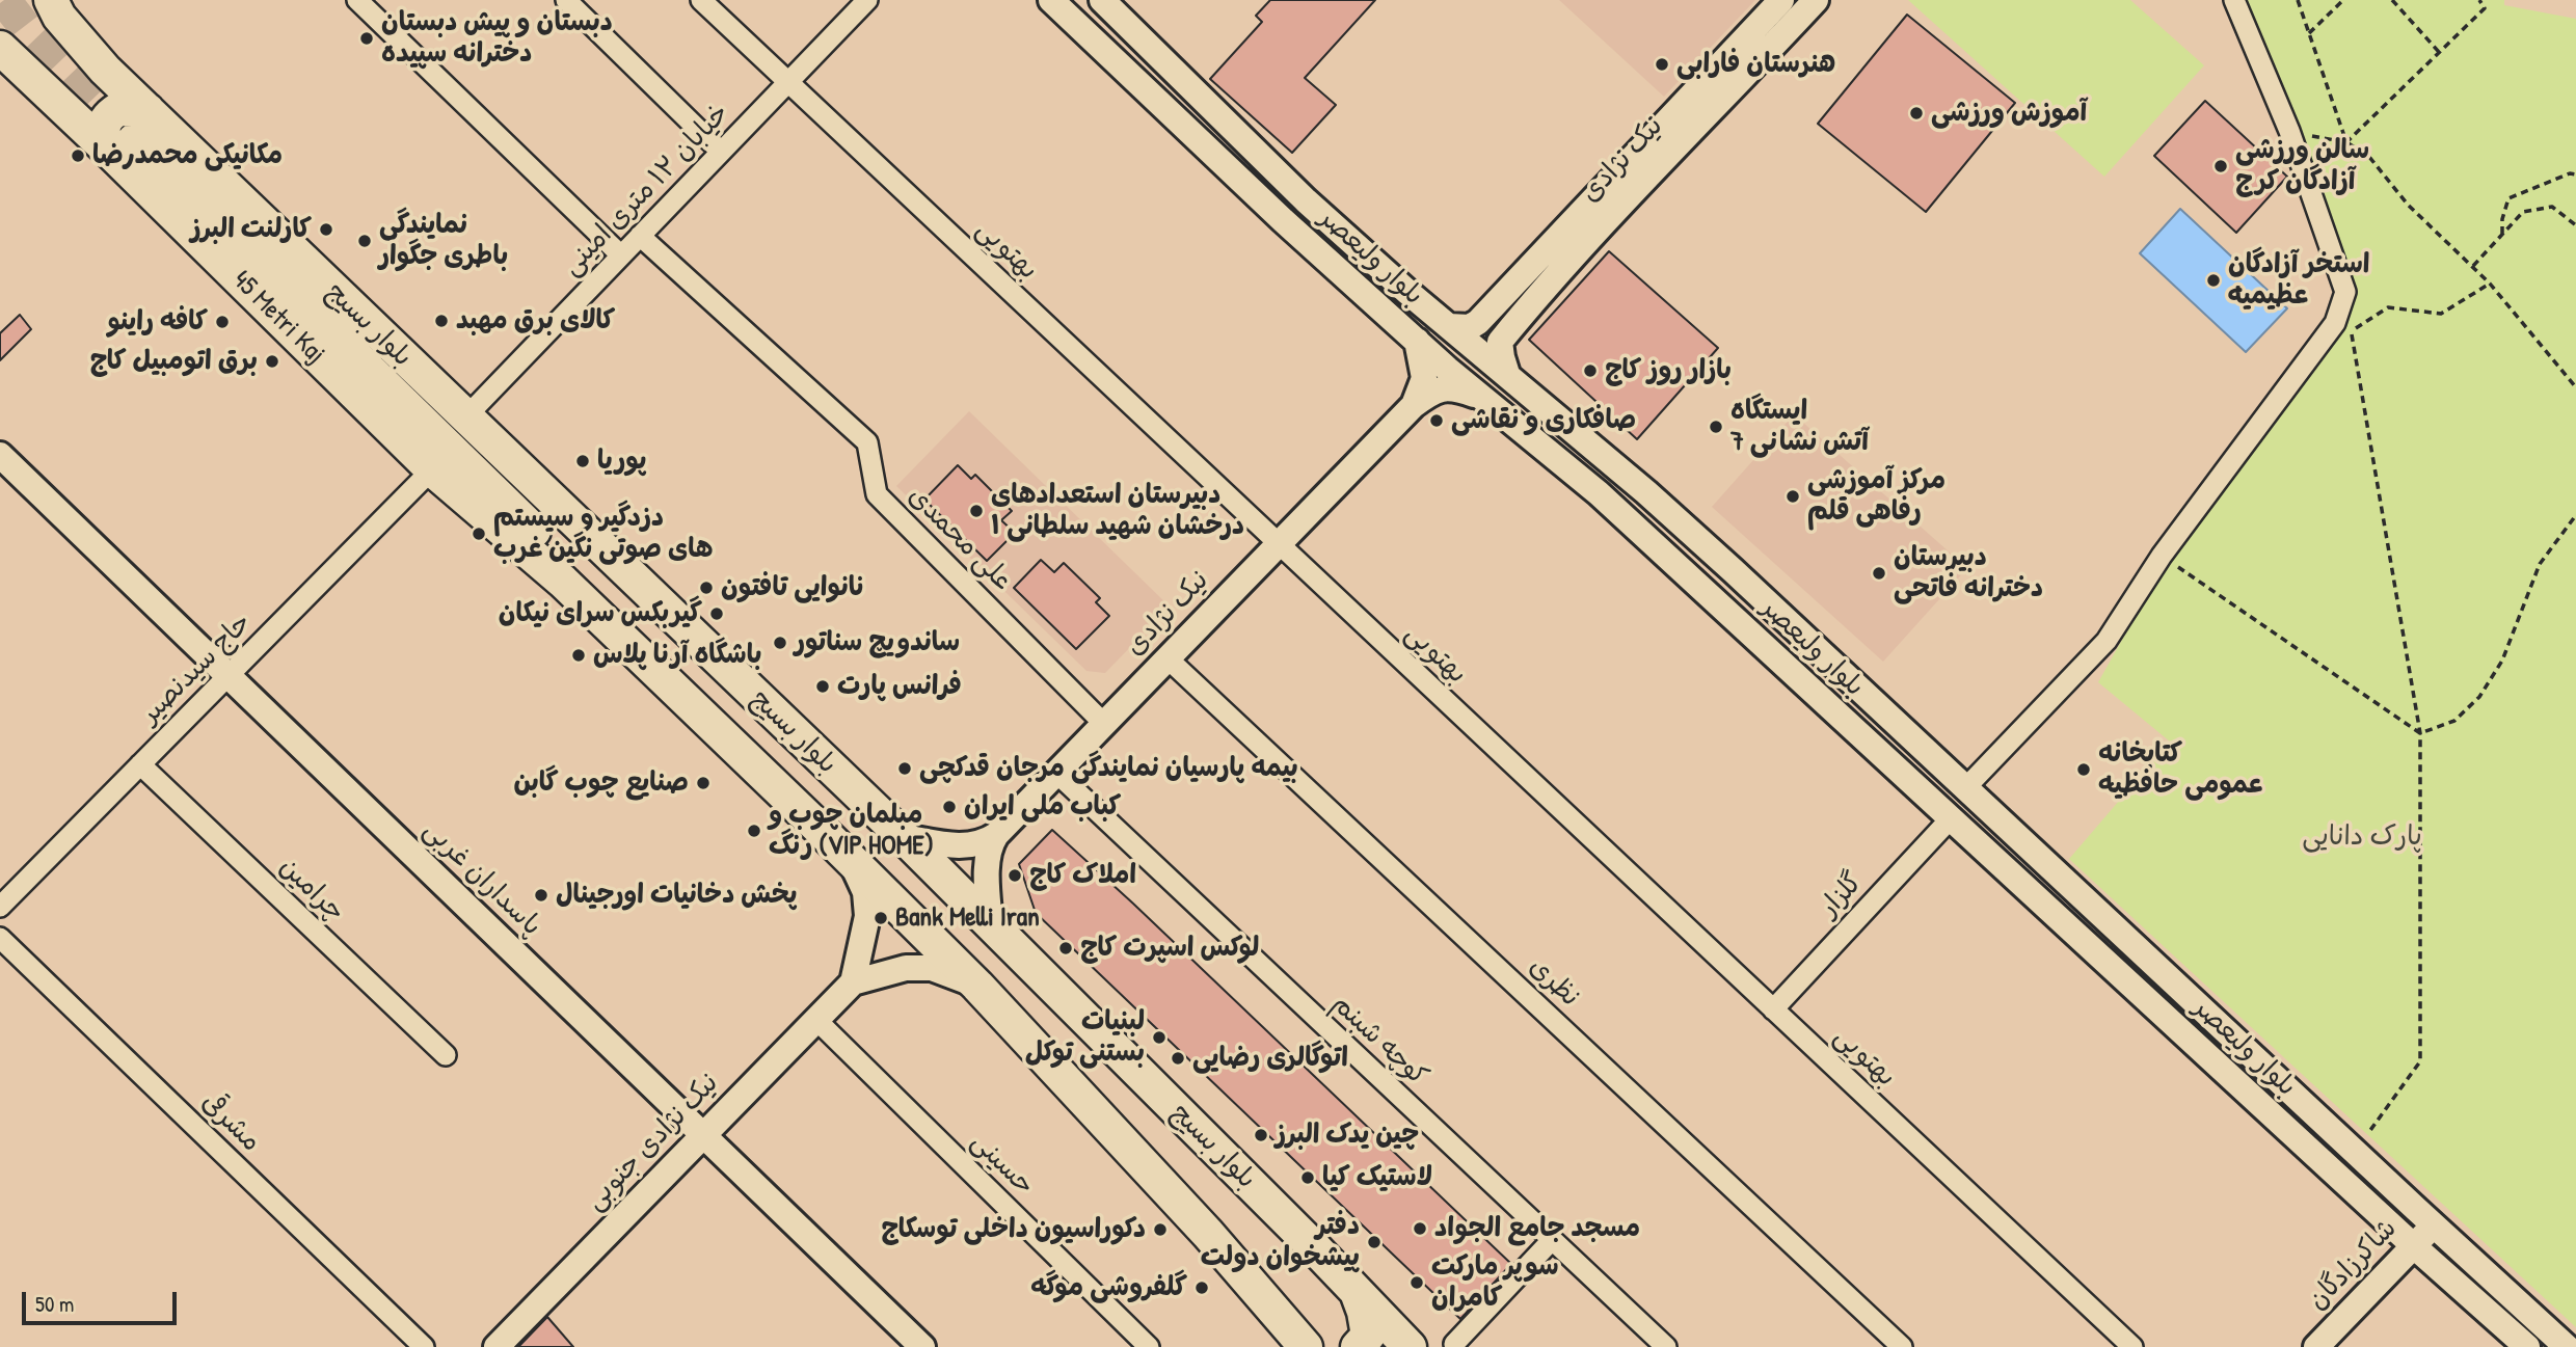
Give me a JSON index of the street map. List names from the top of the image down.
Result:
{
  "streets": {
    "main road": ["45 Metri Kaj", "بلوار بسیج"],
    "street": [
      "نیک نژادی",
      "خیابان ۱۲ متری امینی",
      "بهتویی",
      "بلوار ولیعصر",
      "علی محمدی",
      "حاج سیدنصیر",
      "پاسداران غربی",
      "چرامین",
      "گلزار",
      "نظری",
      "کوچه شبنم",
      "مشرقی",
      "نیک نژادی جنوبی",
      "حسینی",
      "شاکرزادگان"
    ]
  },
  "crossings": [
    ["نیک نژادی", "بهتویی"],
    ["نیک نژادی", "علی محمدی"],
    ["نیک نژادی", "نظری"],
    ["نیک نژادی", "کوچه شبنم"],
    ["خیابان ۱۲ متری امینی", "بهتویی"],
    ["خیابان ۱۲ متری امینی", "بلوار بسیج"],
    ["خیابان ۱۲ متری امینی", "علی محمدی"],
    ["بهتویی", "گلزار"],
    ["بلوار ولیعصر", "گلزار"],
    ["بلوار ولیعصر", "شاکرزادگان"],
    ["45 Metri Kaj", "بلوار بسیج"],
    ["45 Metri Kaj", "حاج سیدنصیر"],
    ["حاج سیدنصیر", "پاسداران غربی"],
    ["حاج سیدنصیر", "چرامین"],
    ["پاسداران غربی", "نیک نژادی جنوبی"],
    ["نیک نژادی جنوبی", "حسینی"]
  ],
  "parks": ["پارک دانایی"],
  "places": [
    "دبستان و پیش دبستان دخترانه سپیده",
    "هنرستان فارابی",
    "آموزش ورزشی",
    "مکانیکی محمدرضا",
    "سالن ورزشی آزادگان کرج",
    "کارلنت البرز",
    "نمایندگی باطری جگوار",
    "استخر آزادگان عظیمیه",
    "کالای برق مهبد",
    "کافه راینو",
    "برق اتومبیل کاج",
    "بازار روز کاج",
    "صافکاری و نقاشی",
    "ایستگاه آتش نشانی 7",
    "پوریا",
    "مرکز آموزشی رفاهی قلم",
    "دبیرستان استعدادهای درخشان شهید سلطانی ۱",
    "دزدگیر و سیستم های صوتی نگین غرب",
    "دبیرستان دخترانه فاتحی",
    "نانوایی تافتون",
    "گیربکس سرای نیکان",
    "ساندویچ سناتور",
    "باشگاه آرنا پلاس",
    "فرانس پارت",
    "بیمه پارسیان نمایندگی مرجان قدکچی",
    "کتابخانه عمومی حافظیه",
    "صنایع چوب گابن",
    "کباب ملی ایران",
    "مبلمان چوب و رنگ (VIP HOME)",
    "املاک کاج",
    "پخش دخانیات اورجینال",
    "Bank Melli Iran",
    "لوکس اسپرت کاج",
    "لبنیات بستنی توکل",
    "اتوگالری رضایی",
    "چین یدک البرز",
    "لاستیک کیا",
    "مسجد جامع الجواد",
    "دکوراسیون داخلی توسکاج",
    "دفتر پیشخوان دولت",
    "سوپر مارکت کامران",
    "گلفروشی موگه"
  ],
  "scale_bar": "50 m"
}
